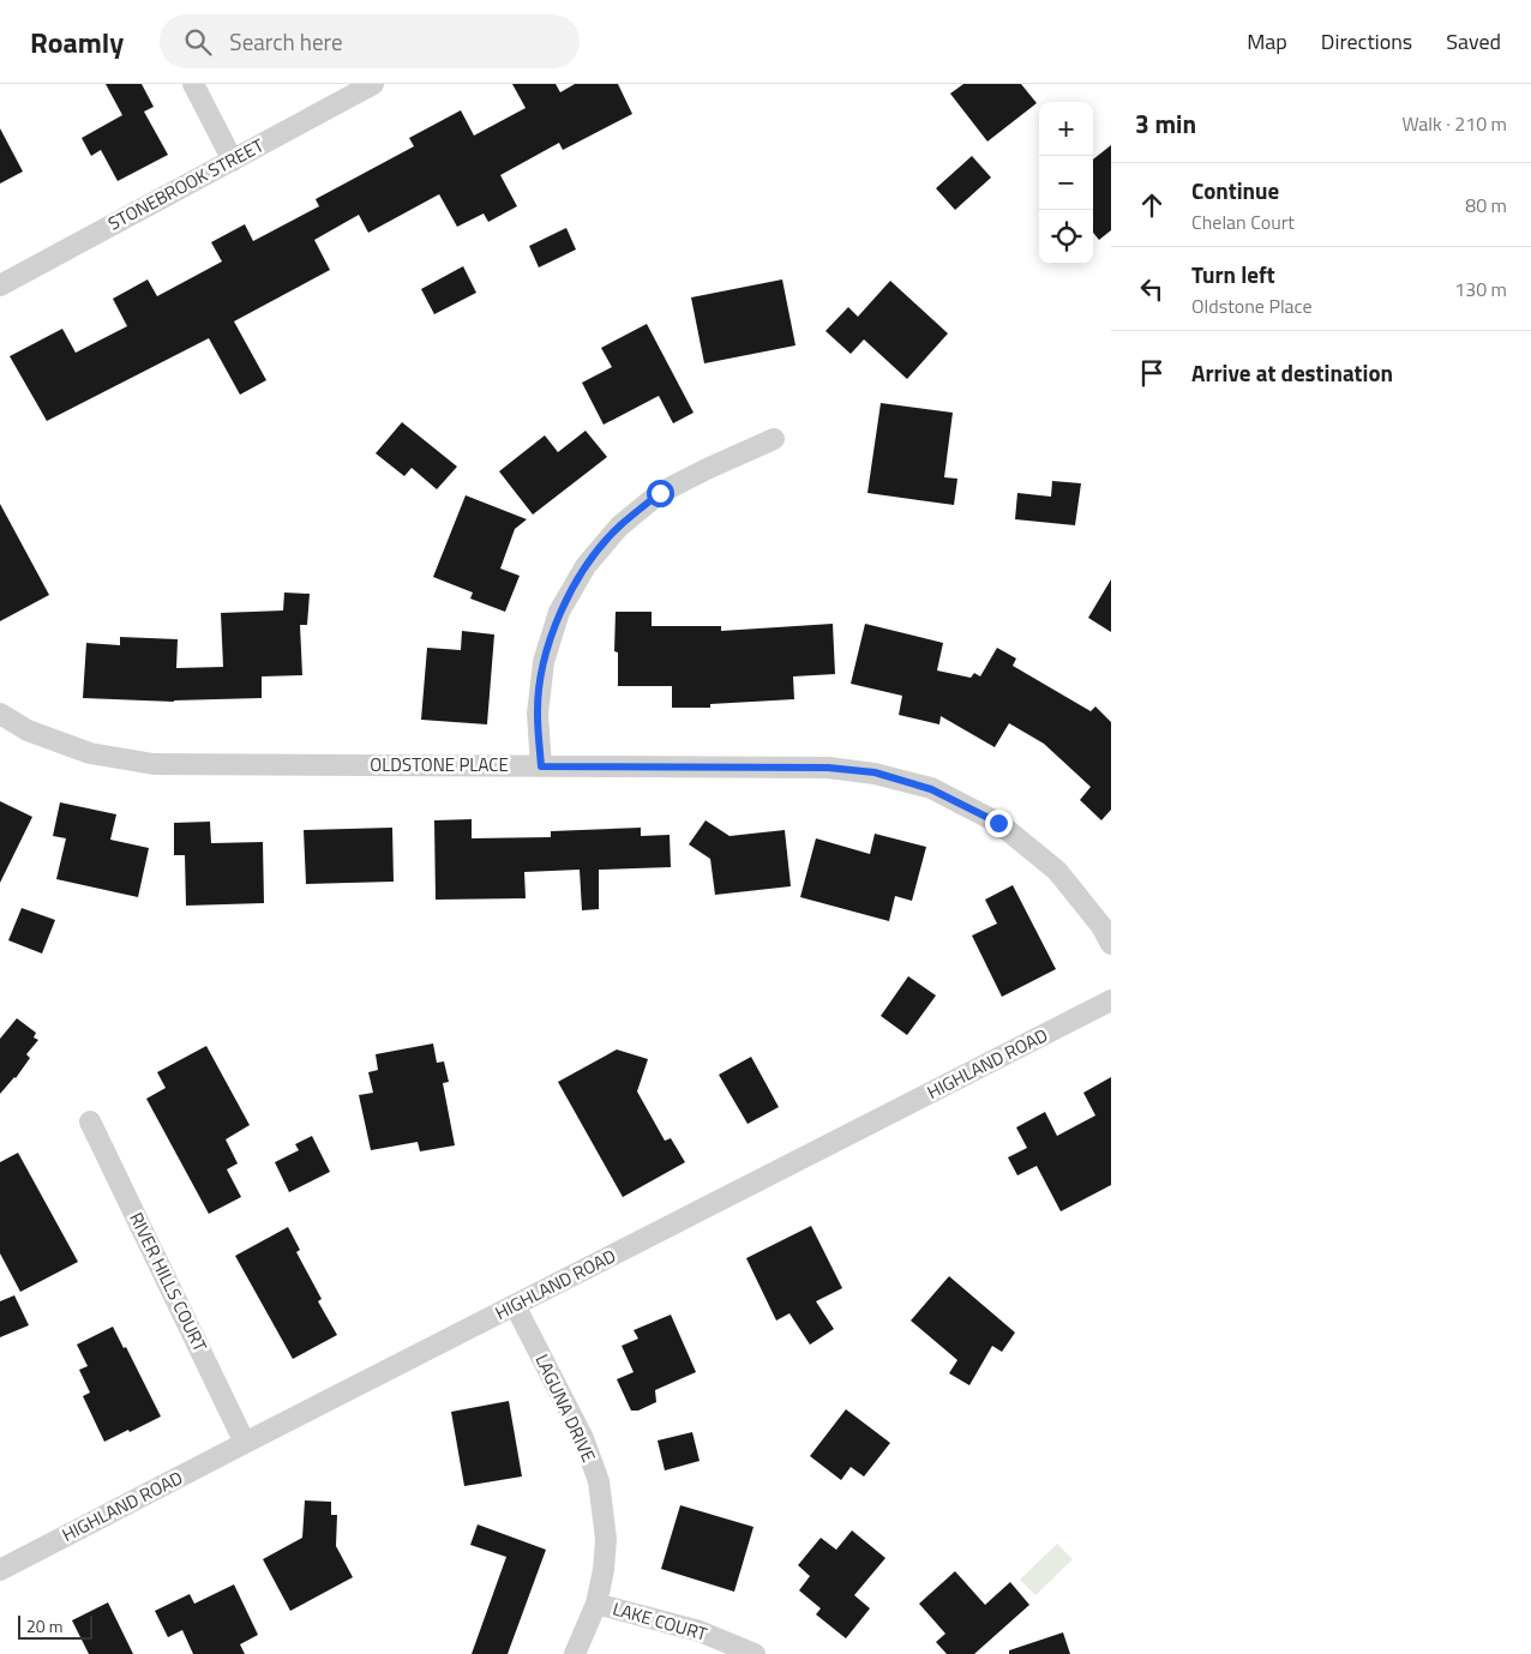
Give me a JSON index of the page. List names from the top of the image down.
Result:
{
  "streets": {
    "street": [
      "STONEBROOK STREET",
      "OLDSTONE PLACE",
      "HIGHLAND ROAD",
      "RIVER HILLS COURT",
      "LAGUNA DRIVE",
      "LAKE COURT"
    ]
  },
  "crossings": [
    ["HIGHLAND ROAD", "RIVER HILLS COURT"],
    ["HIGHLAND ROAD", "LAGUNA DRIVE"],
    ["LAGUNA DRIVE", "LAKE COURT"]
  ],
  "scale_bar": "20 m",
  "page": {
    "header": "Roamly",
    "search": "Search here",
    "nav": ["Map", "Directions", "Saved"],
    "heading": ["3 min", "Walk · 210 m"],
    "map_buttons": ["+", "−"],
    "list": [
      ["Continue", "Chelan Court", "80 m"],
      ["Turn left", "Oldstone Place", "130 m"],
      "Arrive at destination"
    ],
    "scale": "20 m"
  }
}
